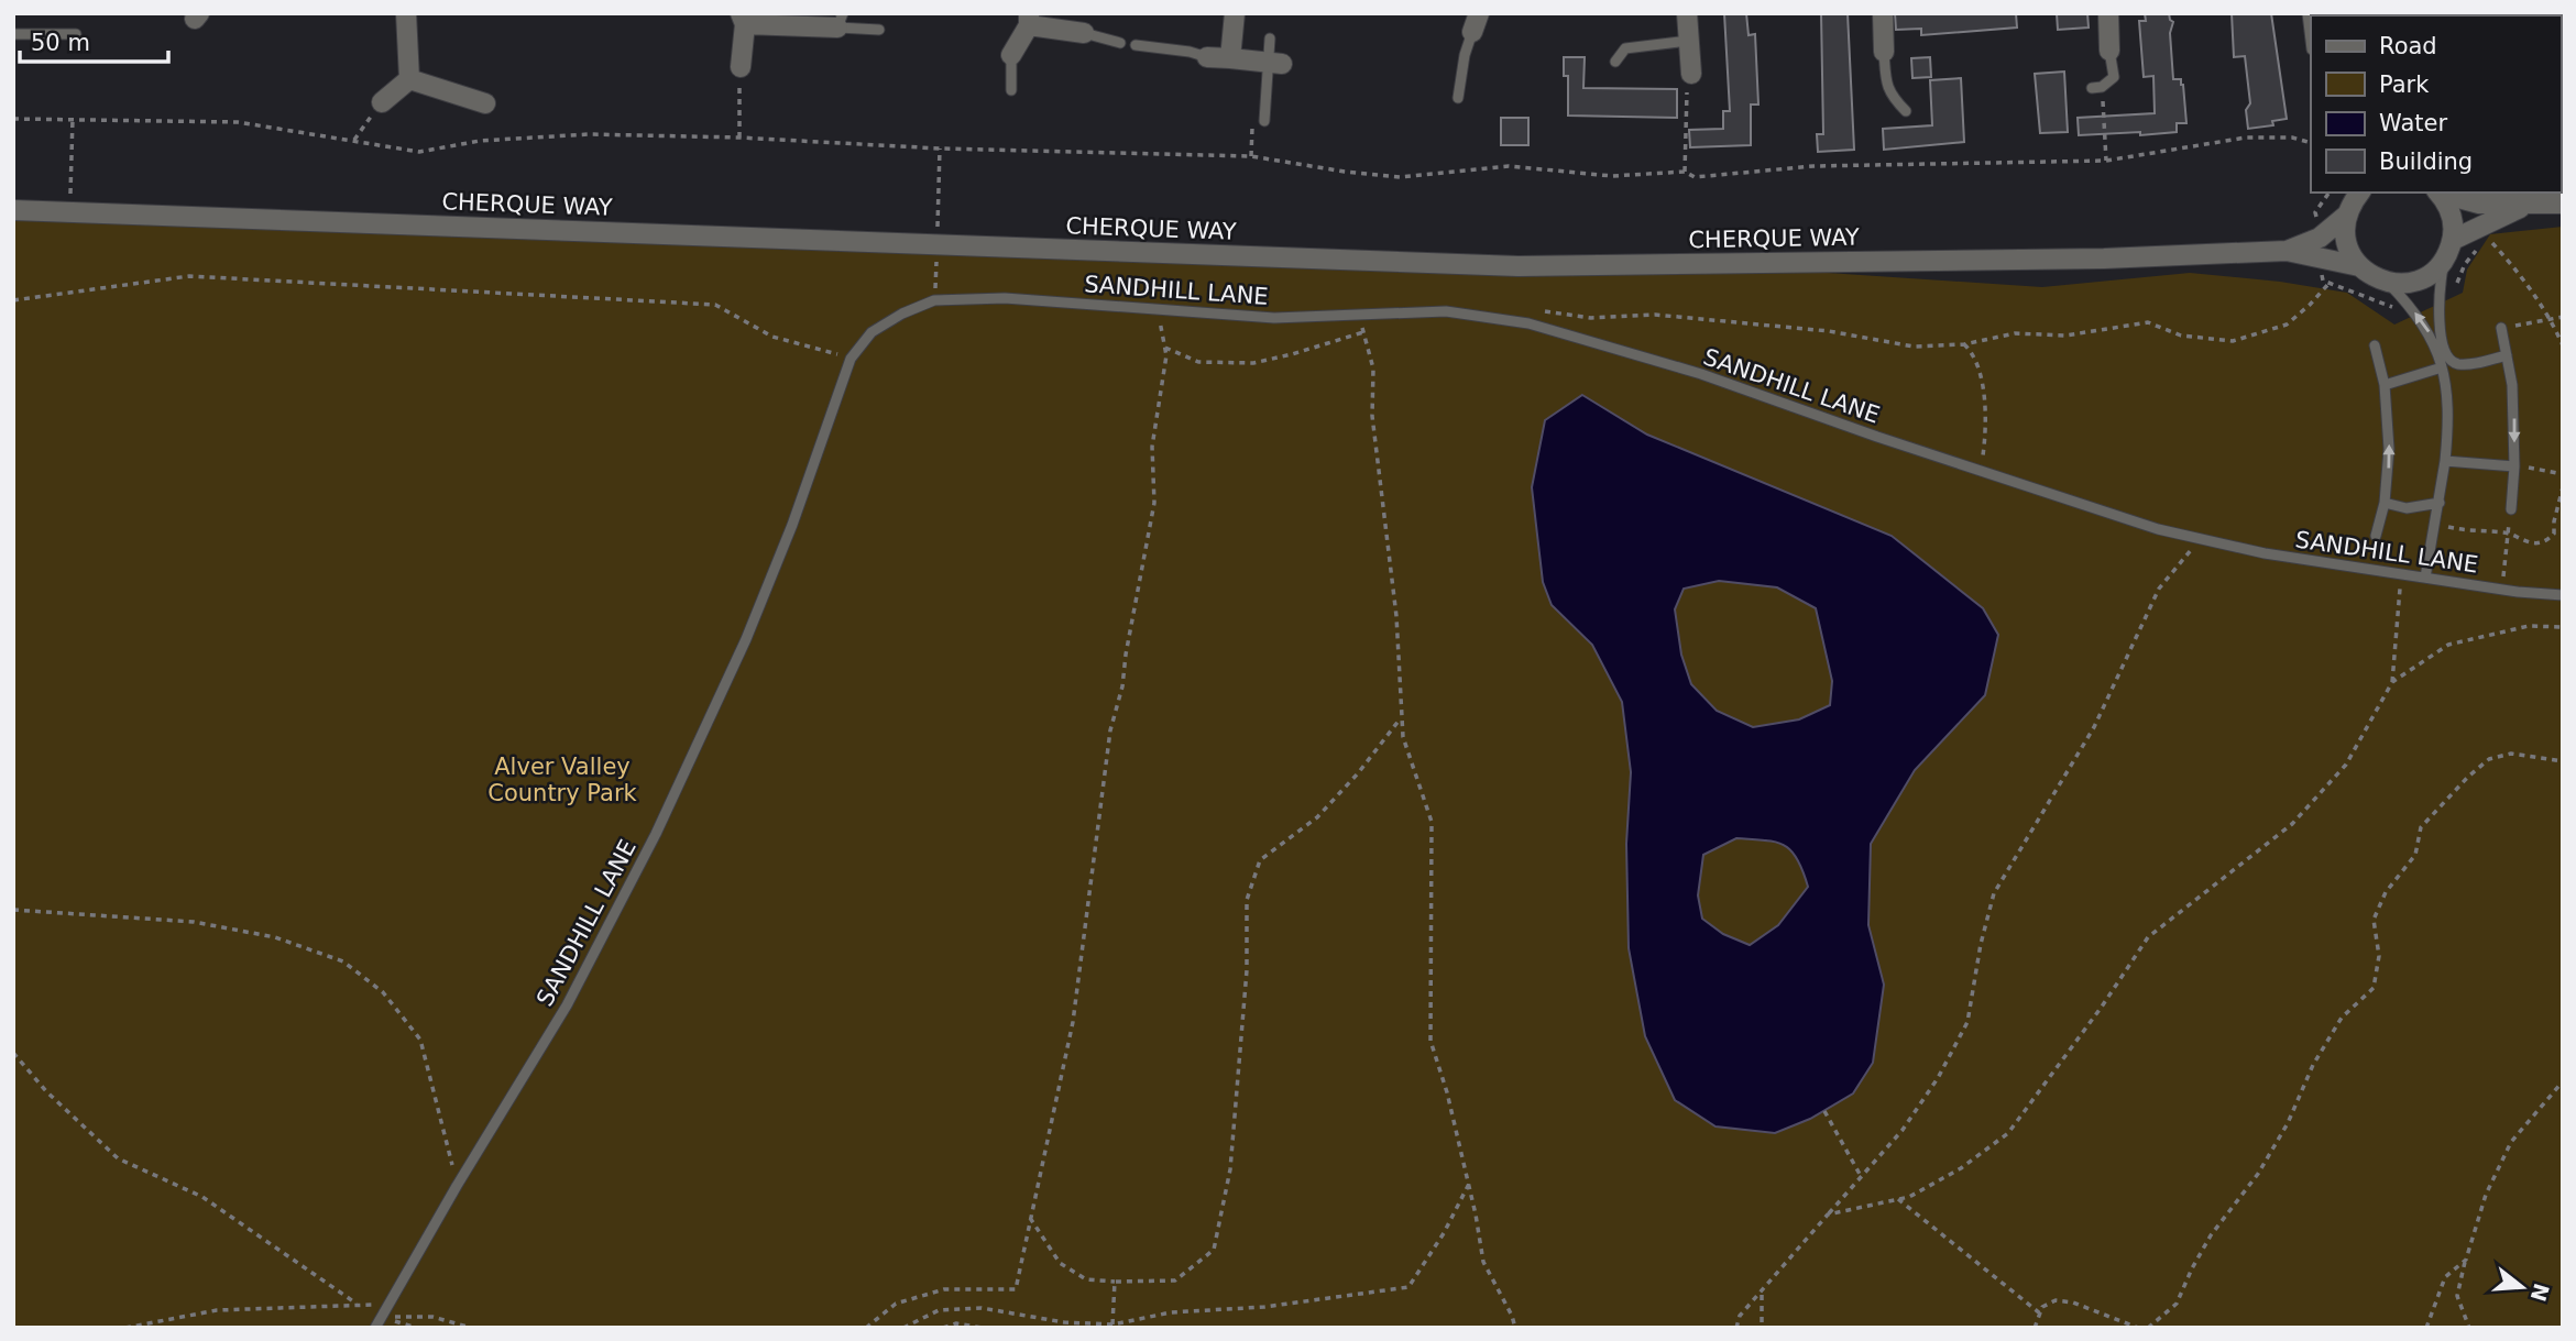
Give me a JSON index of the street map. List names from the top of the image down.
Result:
{
  "streets": {
    "street": ["CHERQUE WAY"],
    "lane": ["SANDHILL LANE"]
  },
  "parks": ["Alver Valley Country Park"],
  "legend": [
    "Road",
    "Park",
    "Water",
    "Building"
  ],
  "scale_bar": "50 m",
  "north": "right"
}
